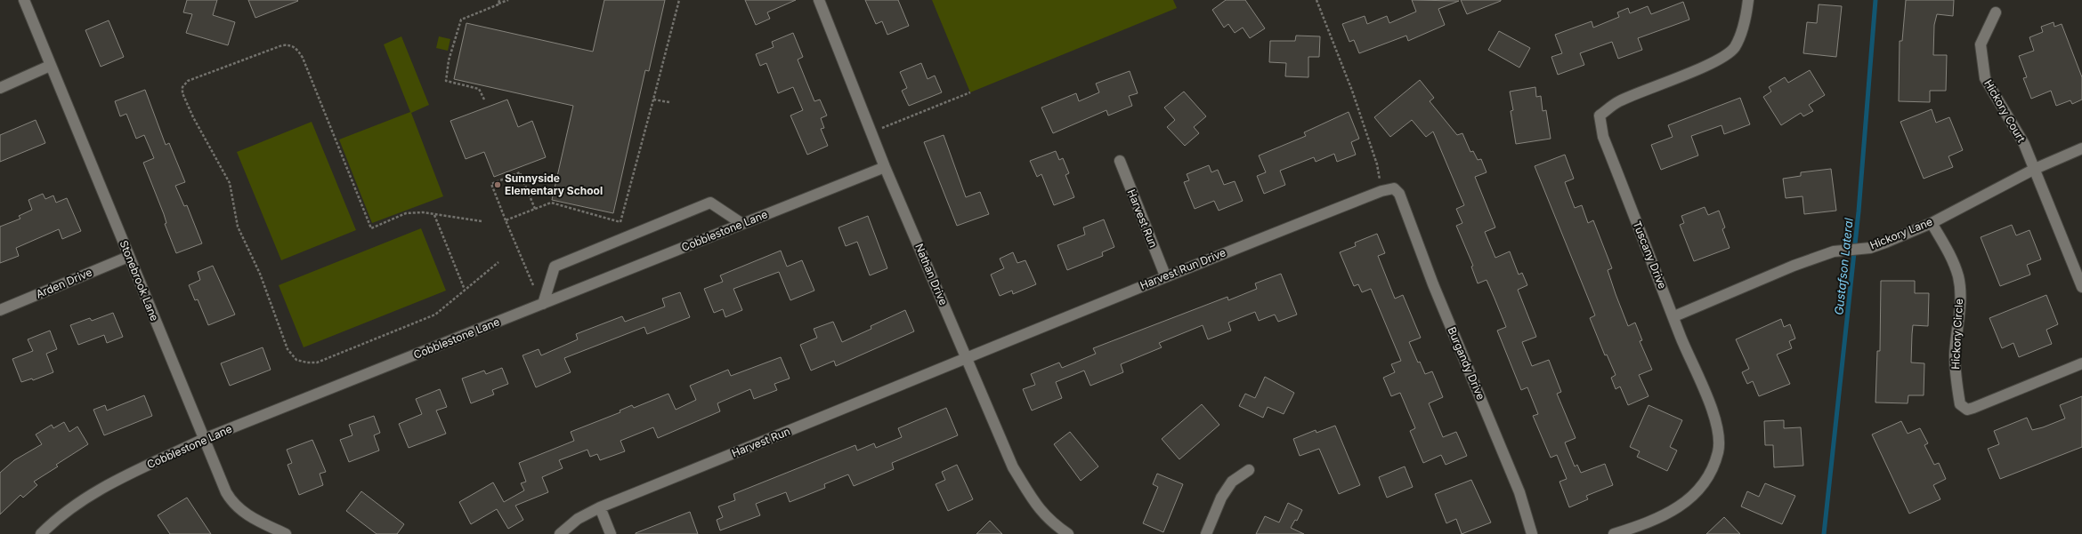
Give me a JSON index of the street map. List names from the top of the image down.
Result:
{
  "streets": {
    "street": [
      "Hickory Court",
      "Harvest Run",
      "Cobblestone Lane",
      "Hickory Lane",
      "Tuscany Drive",
      "Harvest Run Drive",
      "Nathan Drive",
      "Stonebrook Lane",
      "Arden Drive",
      "Hickory Circle",
      "Burgandy Drive"
    ]
  },
  "crossings": [
    ["Hickory Court", "Hickory Lane"],
    ["Harvest Run", "Harvest Run Drive"],
    ["Harvest Run", "Nathan Drive"],
    ["Cobblestone Lane", "Nathan Drive"],
    ["Cobblestone Lane", "Stonebrook Lane"],
    ["Hickory Lane", "Tuscany Drive"],
    ["Hickory Lane", "Hickory Circle"],
    ["Harvest Run Drive", "Nathan Drive"],
    ["Harvest Run Drive", "Burgandy Drive"],
    ["Stonebrook Lane", "Arden Drive"]
  ],
  "water": ["Gustafson Lateral"],
  "places": ["Sunnyside Elementary School"]
}
